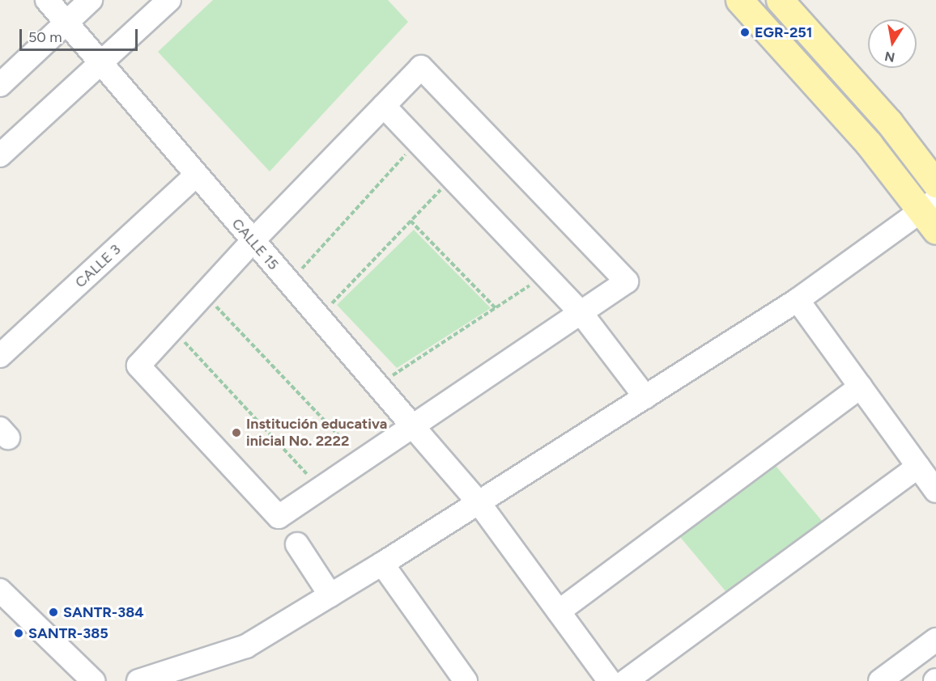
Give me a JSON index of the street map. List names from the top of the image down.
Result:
{
  "streets": {
    "street": ["CALLE 15", "CALLE 3"]
  },
  "crossings": [
    ["CALLE 15", "CALLE 3"]
  ],
  "places": [
    "EGR-251",
    "Institución educativa inicial No. 2222",
    "SANTR-384",
    "SANTR-385"
  ],
  "scale_bar": "50 m",
  "north": "bottom"
}
